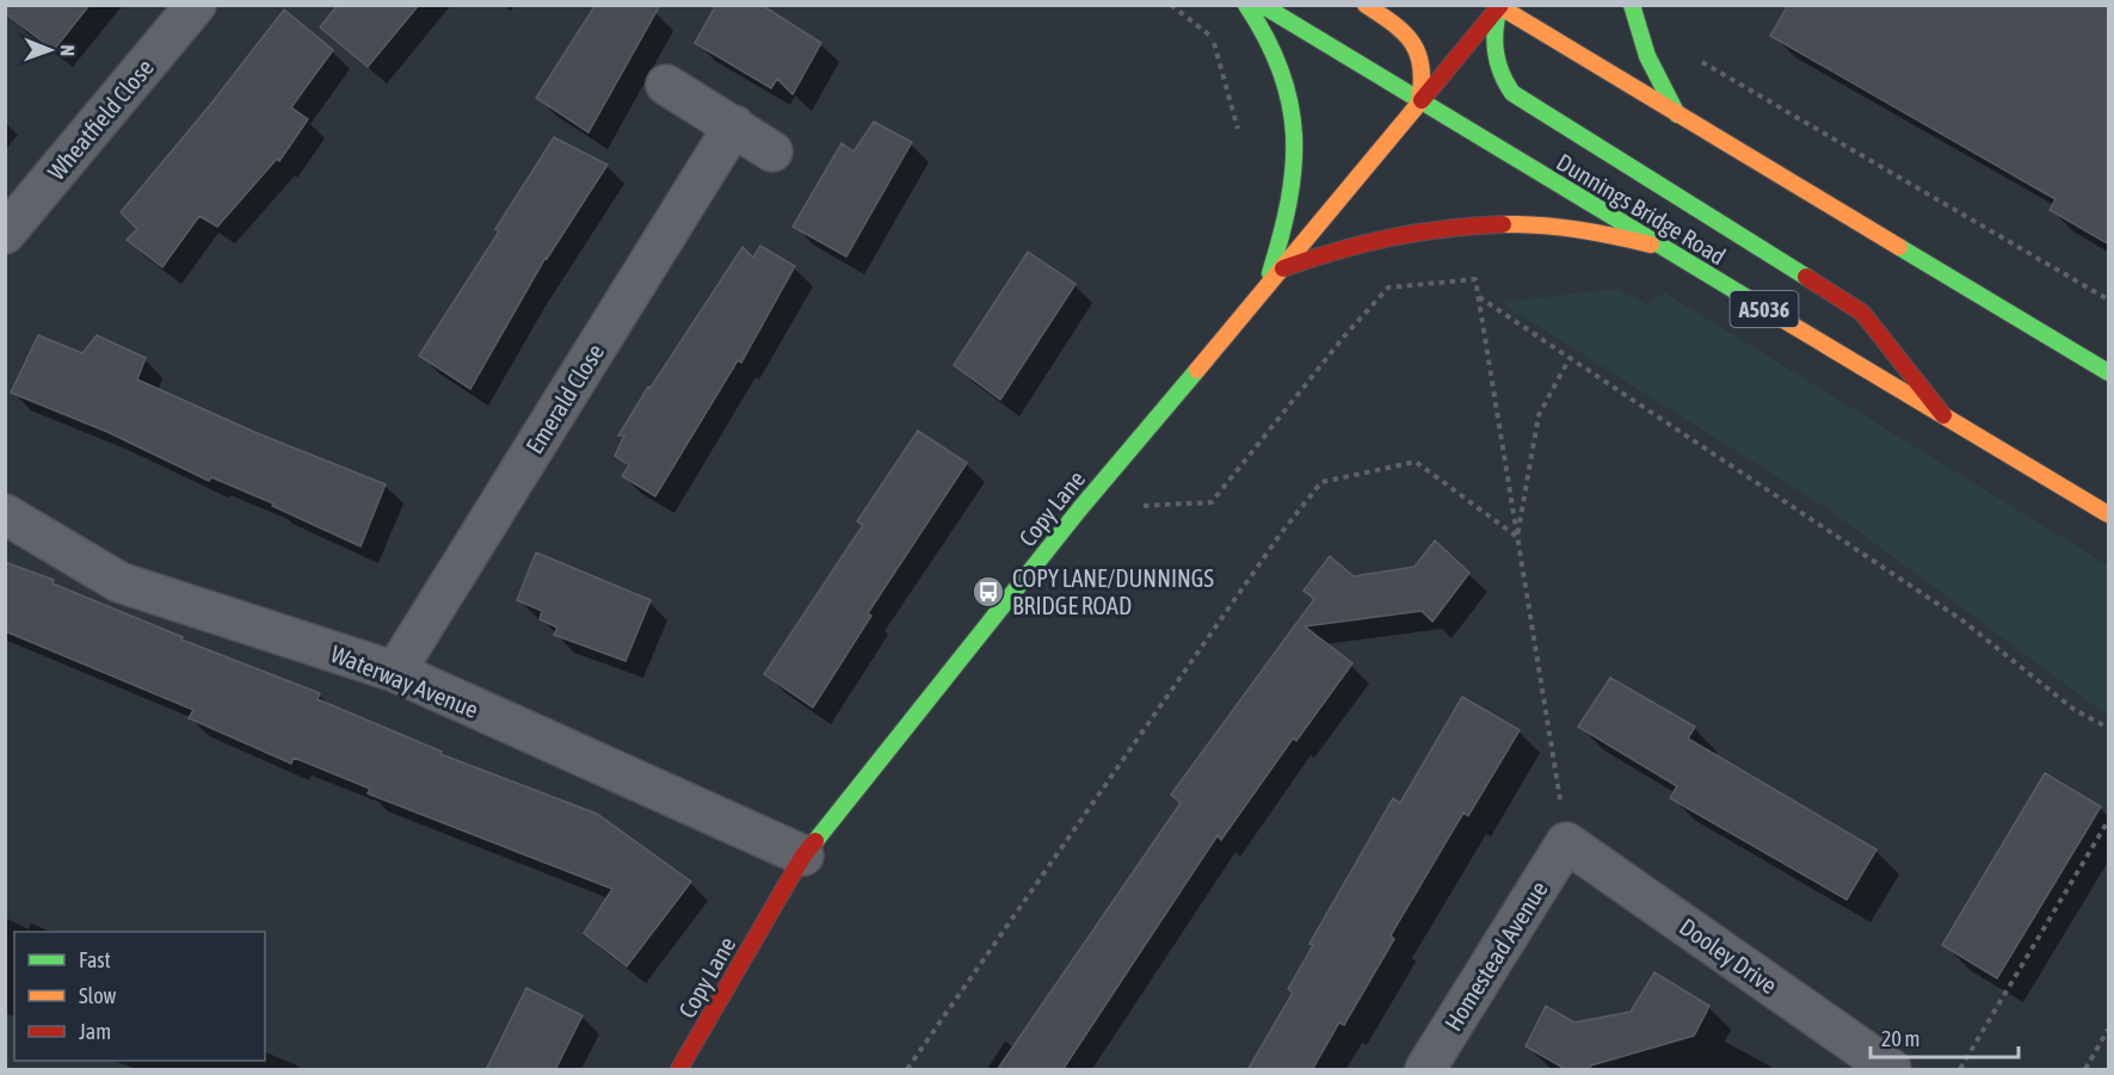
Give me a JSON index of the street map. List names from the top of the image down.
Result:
{
  "streets": {
    "main road": ["Dunnings Bridge Road", "A5036", "Copy Lane"],
    "street": [
      "Wheatfield Close",
      "Emerald Close",
      "Waterway Avenue",
      "Homestead Avenue",
      "Dooley Drive"
    ]
  },
  "crossings": [
    ["Dunnings Bridge Road", "Copy Lane"],
    ["Emerald Close", "Waterway Avenue"],
    ["Copy Lane", "Waterway Avenue"],
    ["Homestead Avenue", "Dooley Drive"]
  ],
  "places": {
    "bus stop": ["COPY LANE/DUNNINGS BRIDGE ROAD"]
  },
  "legend": ["Fast", "Slow", "Jam"],
  "scale_bar": "20 m",
  "north": "right"
}
